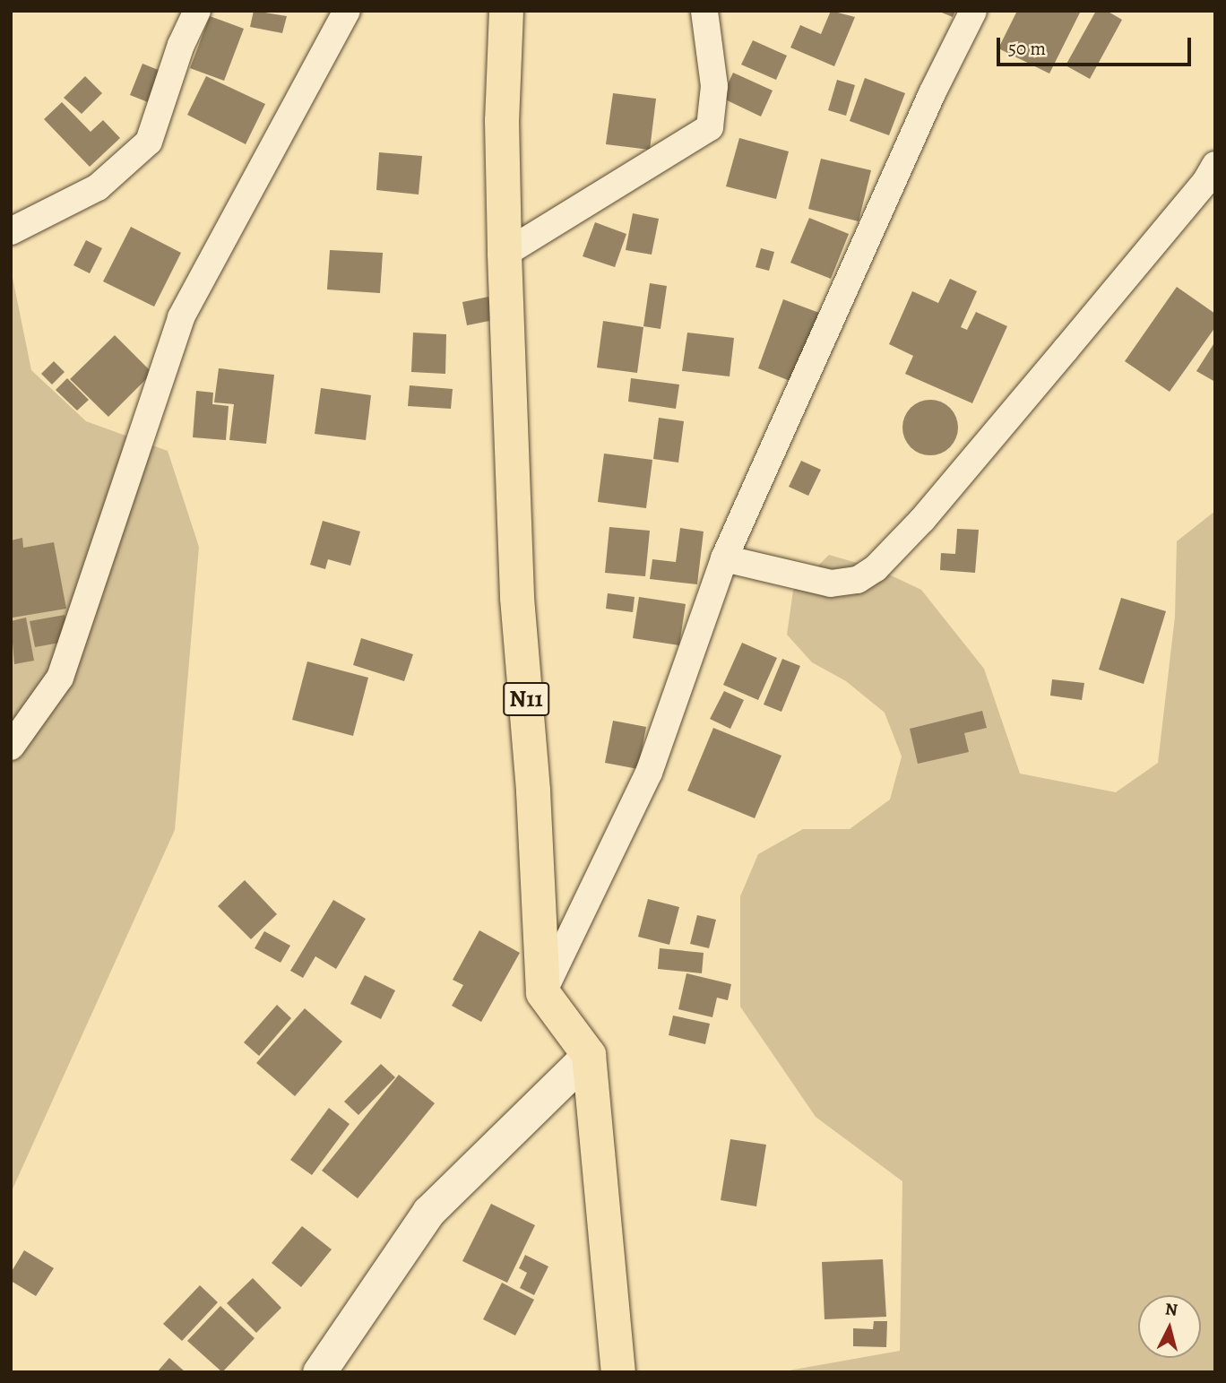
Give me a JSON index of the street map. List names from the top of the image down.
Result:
{
  "streets": {
    "highway": ["N11"]
  },
  "scale_bar": "50 m",
  "north": "top"
}
